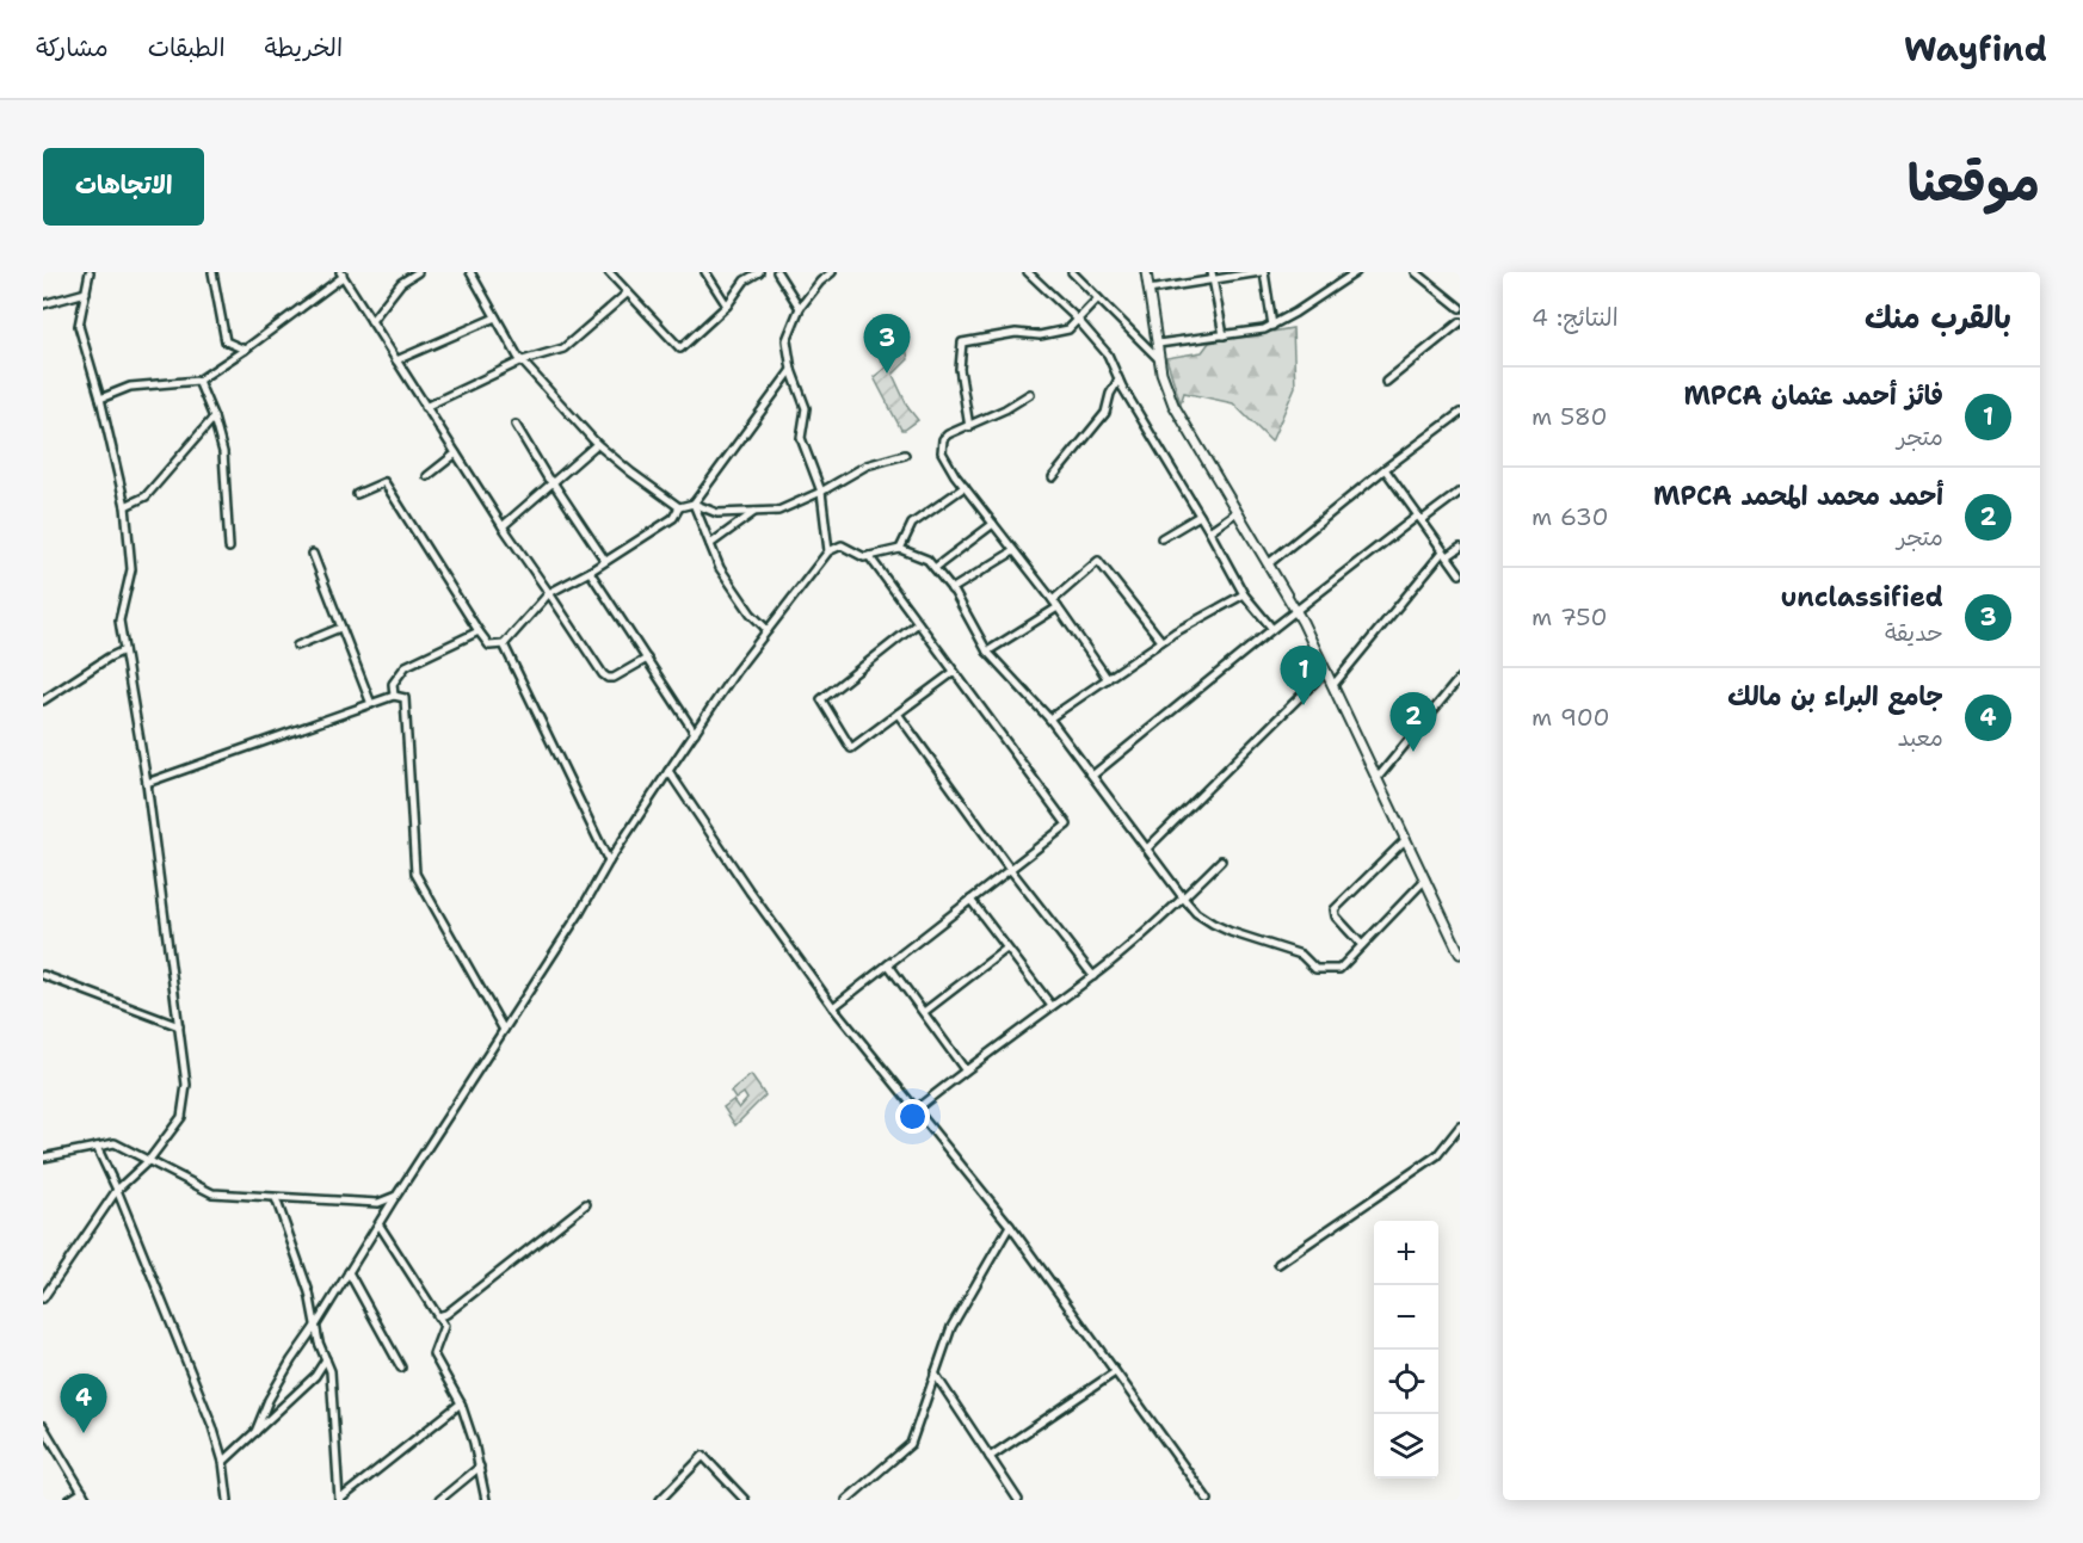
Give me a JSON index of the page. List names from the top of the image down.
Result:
{
  "page": {
    "header": "Wayfind",
    "nav": ["الخريطة", "الطبقات", "مشاركة"],
    "title": "موقعنا",
    "buttons": "الاتجاهات",
    "heading": ["بالقرب منك", "النتائج: 4"],
    "pins": [
      "3",
      "1",
      "2",
      "4"
    ],
    "list": [
      {
        "mark": "1",
        "name": "فائز أحمد عثمان MPCA",
        "note": "متجر",
        "value": "580 m"
      },
      {
        "mark": "2",
        "name": "أحمد محمد المحمد MPCA",
        "note": "متجر",
        "value": "630 m"
      },
      {
        "mark": "3",
        "name": "unclassified",
        "note": "حديقة",
        "value": "750 m"
      },
      {
        "mark": "4",
        "name": "جامع البراء بن مالك",
        "note": "معبد",
        "value": "900 m"
      }
    ],
    "map_buttons": ["+", "−"]
  }
}
